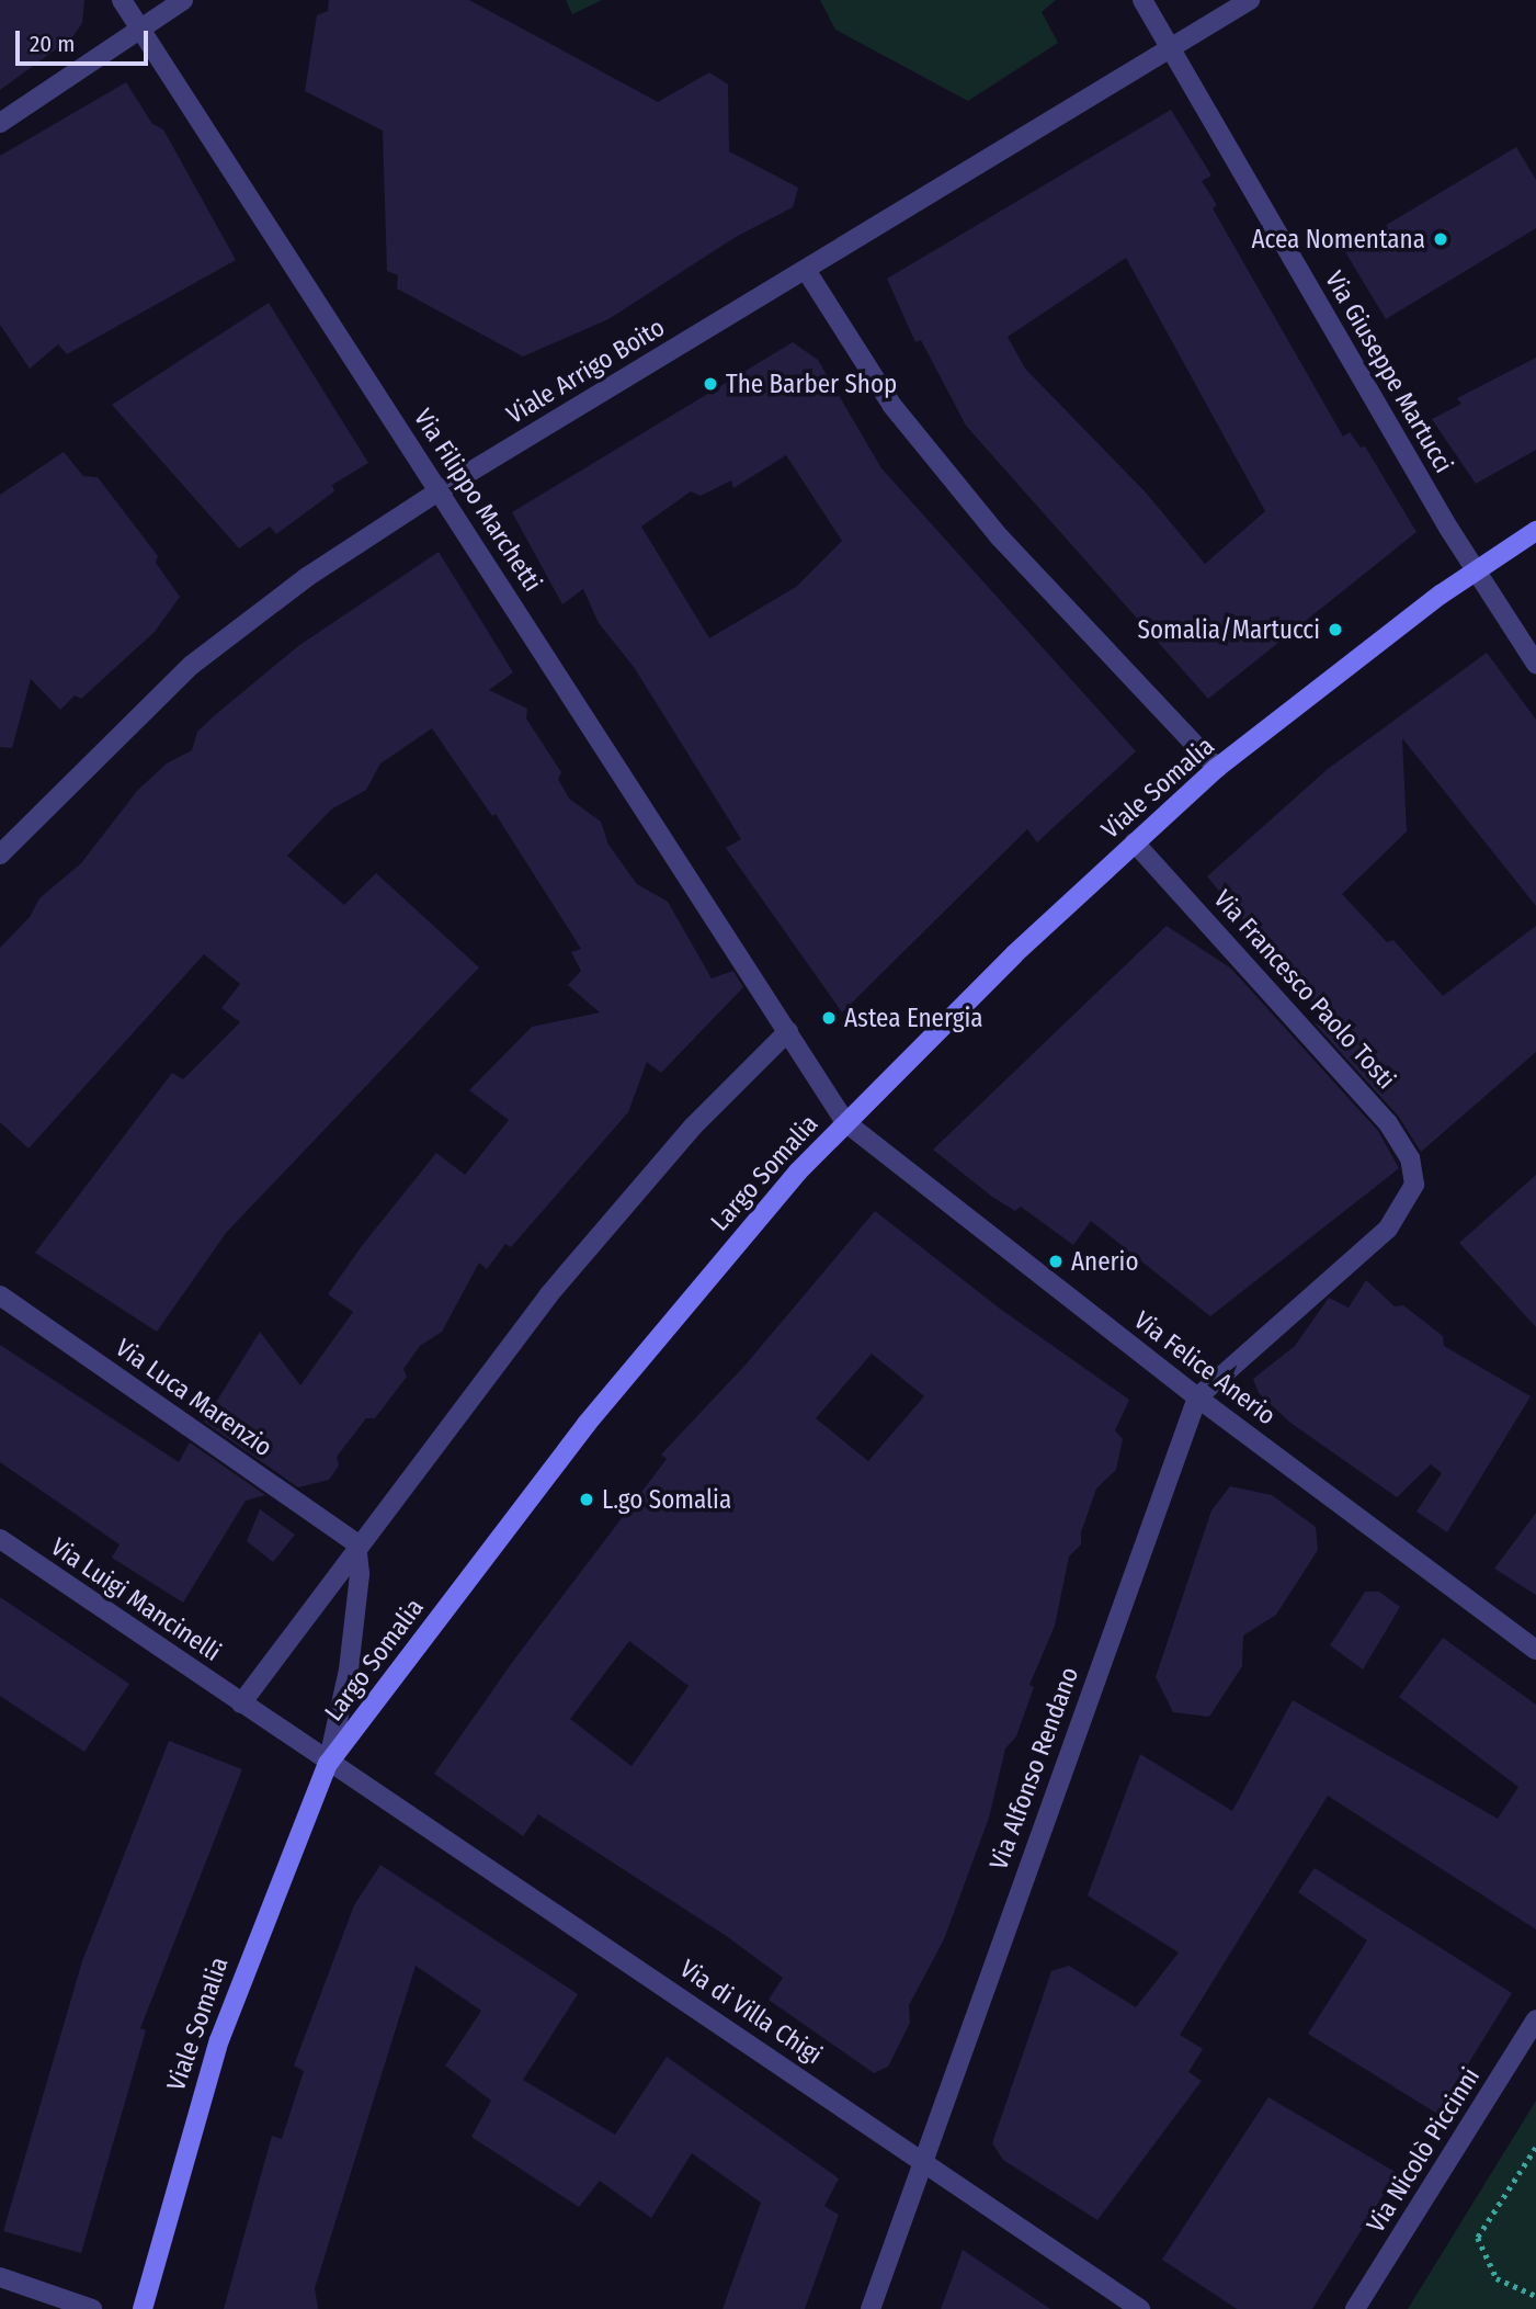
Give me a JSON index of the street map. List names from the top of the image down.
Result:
{
  "streets": {
    "main road": ["Viale Somalia", "Largo Somalia"],
    "street": [
      "Viale Arrigo Boito",
      "Via Giuseppe Martucci",
      "Via Filippo Marchetti",
      "Via Francesco Paolo Tosti",
      "Via Felice Anerio",
      "Via Luca Marenzio",
      "Via Luigi Mancinelli",
      "Via Alfonso Rendano",
      "Via di Villa Chigi",
      "Via Nicolò Piccinni"
    ]
  },
  "crossings": [
    ["Viale Arrigo Boito", "Via Giuseppe Martucci"],
    ["Viale Arrigo Boito", "Via Filippo Marchetti"],
    ["Via Giuseppe Martucci", "Viale Somalia"],
    ["Via Filippo Marchetti", "Largo Somalia"],
    ["Viale Somalia", "Via Francesco Paolo Tosti"],
    ["Viale Somalia", "Largo Somalia"],
    ["Viale Somalia", "Via Felice Anerio"],
    ["Viale Somalia", "Via di Villa Chigi"],
    ["Via Francesco Paolo Tosti", "Via Felice Anerio"],
    ["Via Francesco Paolo Tosti", "Via Alfonso Rendano"],
    ["Largo Somalia", "Via Felice Anerio"],
    ["Largo Somalia", "Via Luca Marenzio"],
    ["Largo Somalia", "Via di Villa Chigi"],
    ["Via Felice Anerio", "Via Alfonso Rendano"],
    ["Via Alfonso Rendano", "Via di Villa Chigi"]
  ],
  "places": [
    "Acea Nomentana",
    "The Barber Shop",
    "Somalia/Martucci",
    "Astea Energia",
    "Anerio",
    "L.go Somalia"
  ],
  "scale_bar": "20 m"
}
